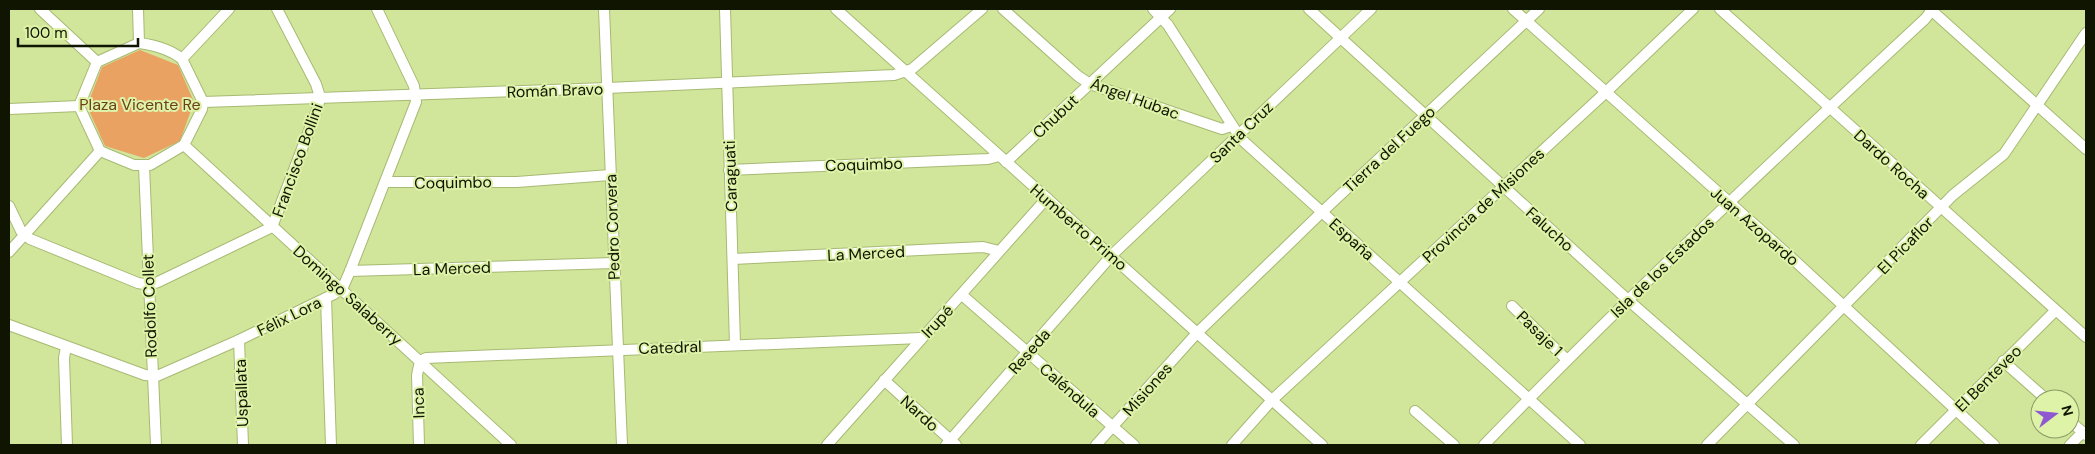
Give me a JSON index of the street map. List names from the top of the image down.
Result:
{
  "streets": {
    "street": [
      "Román Bravo",
      "Ángel Hubac",
      "Chubut",
      "Santa Cruz",
      "Tierra del Fuego",
      "Francisco Bollini",
      "Coquimbo",
      "Dardo Rocha",
      "Caraguati",
      "Provincia de Misiones",
      "Juan Azopardo",
      "Pedro Corvera",
      "Humberto Primo",
      "Falucho",
      "España",
      "El Picaflor",
      "La Merced",
      "Isla de los Estados",
      "Domingo Salaberry",
      "Rodolfo Collet",
      "Félix Lora",
      "Irupé",
      "Pasaje 1",
      "Catedral",
      "Reseda",
      "El Benteveo",
      "Misiones",
      "Caléndula",
      "Uspallata",
      "Inca",
      "Nardo"
    ]
  },
  "crossings": [
    ["Román Bravo", "Francisco Bollini"],
    ["Román Bravo", "Caraguati"],
    ["Román Bravo", "Pedro Corvera"],
    ["Román Bravo", "Humberto Primo"],
    ["Román Bravo", "Domingo Salaberry"],
    ["Román Bravo", "Rodolfo Collet"],
    ["Román Bravo", "Félix Lora"],
    ["Ángel Hubac", "Chubut"],
    ["Ángel Hubac", "Santa Cruz"],
    ["Ángel Hubac", "España"],
    ["Chubut", "Coquimbo"],
    ["Chubut", "Humberto Primo"],
    ["Chubut", "España"],
    ["Santa Cruz", "Humberto Primo"],
    ["Santa Cruz", "Falucho"],
    ["Santa Cruz", "España"],
    ["Santa Cruz", "Reseda"],
    ["Tierra del Fuego", "Juan Azopardo"],
    ["Tierra del Fuego", "Humberto Primo"],
    ["Tierra del Fuego", "Falucho"],
    ["Tierra del Fuego", "España"],
    ["Tierra del Fuego", "Misiones"],
    ["Francisco Bollini", "Domingo Salaberry"],
    ["Francisco Bollini", "Rodolfo Collet"],
    ["Coquimbo", "Caraguati"],
    ["Coquimbo", "Pedro Corvera"],
    ["Coquimbo", "Humberto Primo"],
    ["Coquimbo", "Félix Lora"],
    ["Dardo Rocha", "El Picaflor"],
    ["Dardo Rocha", "Isla de los Estados"],
    ["Dardo Rocha", "El Benteveo"],
    ["Caraguati", "La Merced"],
    ["Caraguati", "Catedral"],
    ["Provincia de Misiones", "Juan Azopardo"],
    ["Provincia de Misiones", "Humberto Primo"],
    ["Provincia de Misiones", "Falucho"],
    ["Provincia de Misiones", "España"],
    ["Juan Azopardo", "El Picaflor"],
    ["Juan Azopardo", "Isla de los Estados"],
    ["Juan Azopardo", "El Benteveo"],
    ["Pedro Corvera", "La Merced"],
    ["Pedro Corvera", "Catedral"],
    ["Humberto Primo", "Irupé"],
    ["Humberto Primo", "Reseda"],
    ["Humberto Primo", "Misiones"],
    ["Falucho", "El Picaflor"],
    ["Falucho", "Isla de los Estados"],
    ["España", "Isla de los Estados"],
    ["La Merced", "Félix Lora"],
    ["La Merced", "Irupé"],
    ["Isla de los Estados", "Pasaje 1"],
    ["Domingo Salaberry", "Rodolfo Collet"],
    ["Domingo Salaberry", "Félix Lora"],
    ["Domingo Salaberry", "Catedral"],
    ["Domingo Salaberry", "Inca"],
    ["Rodolfo Collet", "Félix Lora"],
    ["Félix Lora", "Uspallata"],
    ["Irupé", "Catedral"],
    ["Irupé", "Caléndula"],
    ["Irupé", "Nardo"],
    ["Catedral", "Inca"],
    ["Reseda", "Caléndula"],
    ["Reseda", "Nardo"],
    ["Misiones", "Caléndula"]
  ],
  "parks": ["Plaza Vicente Re"],
  "scale_bar": "100 m",
  "north": "right"
}
